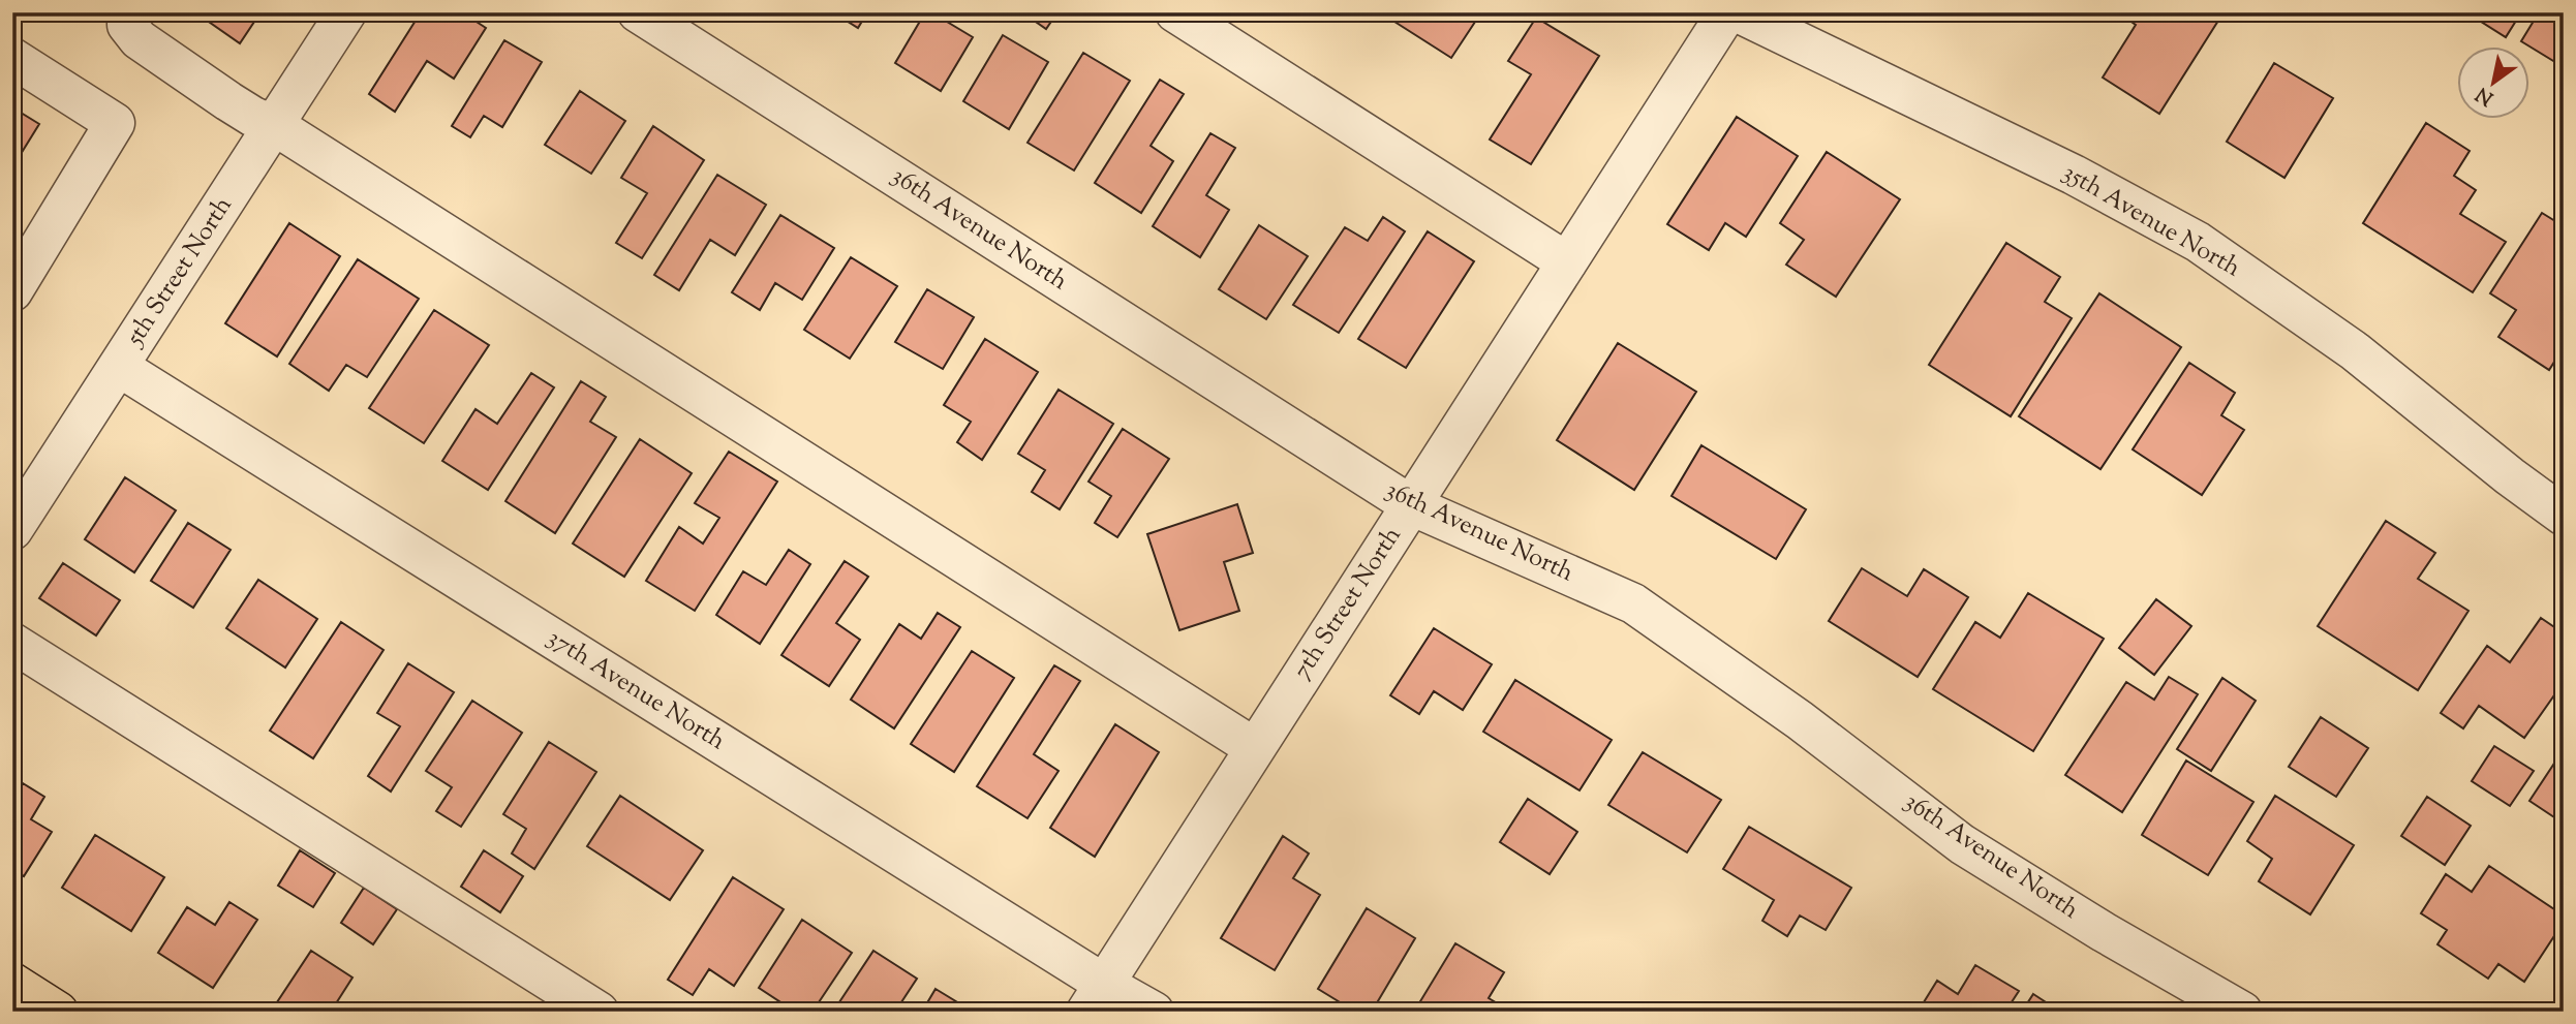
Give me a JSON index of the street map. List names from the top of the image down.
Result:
{
  "streets": {
    "street": [
      "35th Avenue North",
      "36th Avenue North",
      "5th Street North",
      "7th Street North",
      "37th Avenue North"
    ]
  },
  "crossings": [
    ["36th Avenue North", "7th Street North"],
    ["5th Street North", "37th Avenue North"],
    ["7th Street North", "37th Avenue North"]
  ],
  "north": "bottom left"
}
